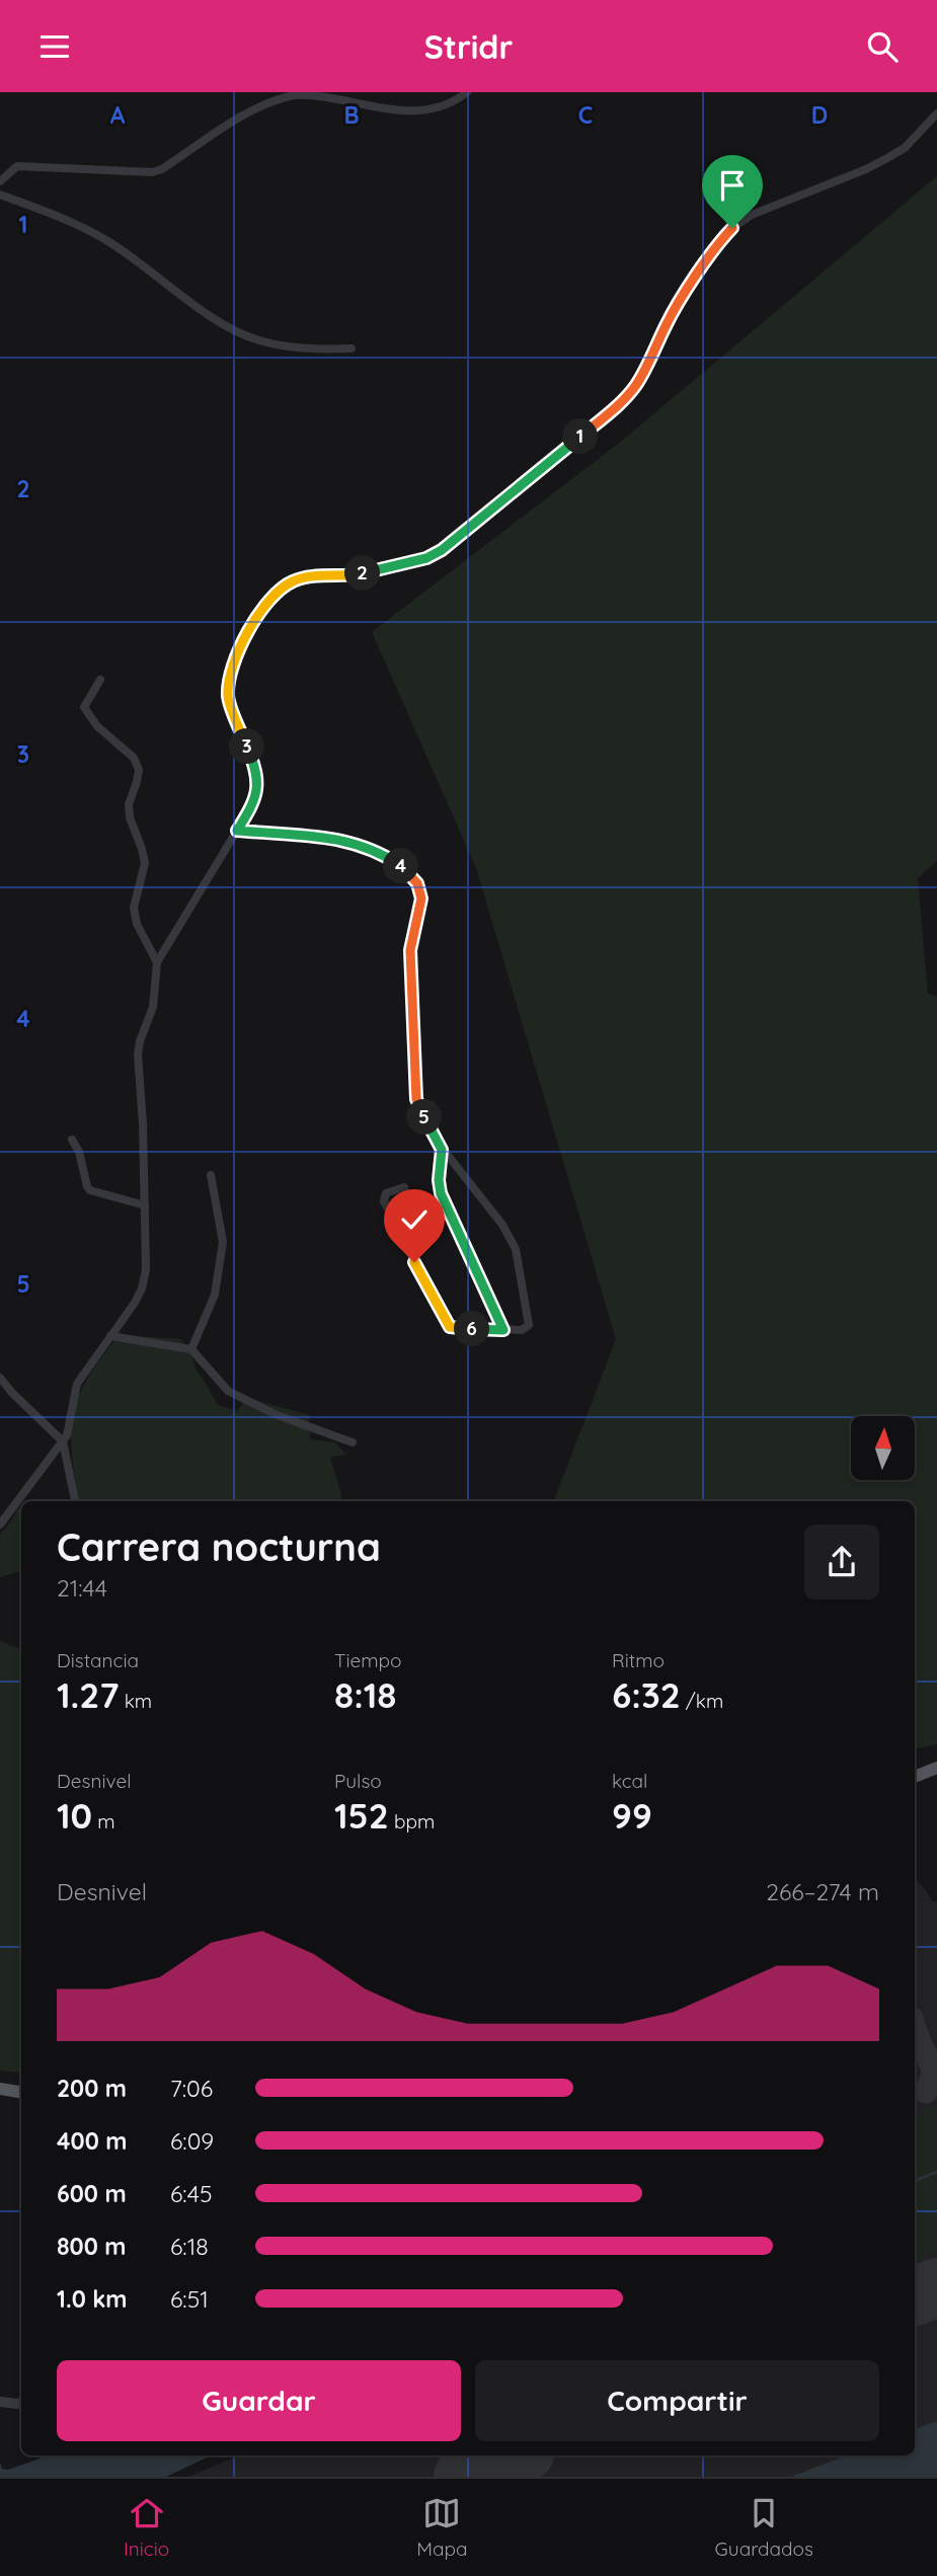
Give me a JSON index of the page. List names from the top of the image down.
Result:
{
  "north": "top",
  "page": {
    "header": "Stridr",
    "pins": [
      "1",
      "2",
      "3",
      "4",
      "5",
      "6"
    ],
    "heading": ["Carrera nocturna", "21:44"],
    "stats": [
      ["Distancia", "1.27 km"],
      ["Tiempo", "8:18"],
      ["Ritmo", "6:32 /km"],
      ["Desnivel", "10 m"],
      ["Pulso", "152 bpm"],
      ["kcal", "99"]
    ],
    "chart": ["Desnivel", "266–274 m"],
    "list": [
      {
        "name": "200 m",
        "note": "7:06"
      },
      {
        "name": "400 m",
        "note": "6:09"
      },
      {
        "name": "600 m",
        "note": "6:45"
      },
      {
        "name": "800 m",
        "note": "6:18"
      },
      {
        "name": "1.0 km",
        "note": "6:51"
      }
    ],
    "buttons": ["Guardar", "Compartir"],
    "tabs": ["Inicio", "Mapa", "Guardados"]
  },
  "grid": {
    "columns": [
      "A",
      "B",
      "C",
      "D"
    ],
    "rows": [
      "1",
      "2",
      "3",
      "4",
      "5"
    ]
  }
}
